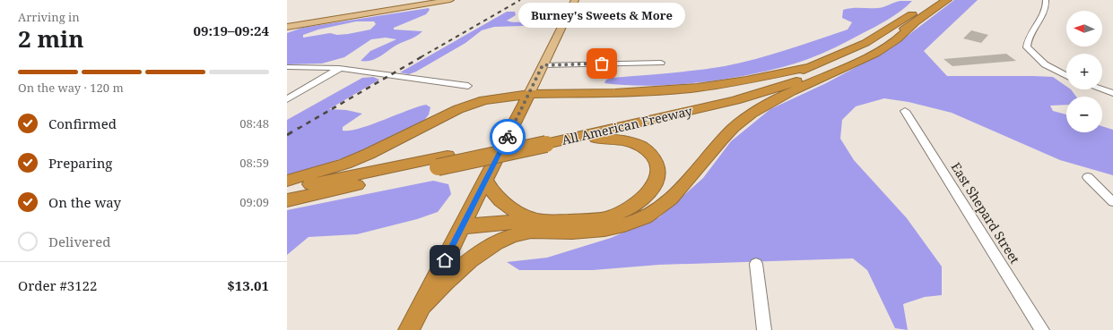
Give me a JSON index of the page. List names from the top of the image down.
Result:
{
  "streets": {
    "highway": ["All American Freeway"],
    "street": ["East Shepard Street"]
  },
  "places": ["Burney's Sweets & More"],
  "north": "left",
  "page": {
    "heading": ["2 min", "Arriving in", "09:19–09:24"],
    "panel": ["Order #3122", "$13.01"],
    "bubble": "Burney's Sweets & More",
    "map_buttons": ["+", "−"],
    "bar": "On the way · 120 m",
    "list": [
      ["Confirmed", "08:48"],
      ["Preparing", "08:59"],
      ["On the way", "09:09"],
      "Delivered"
    ]
  }
}
